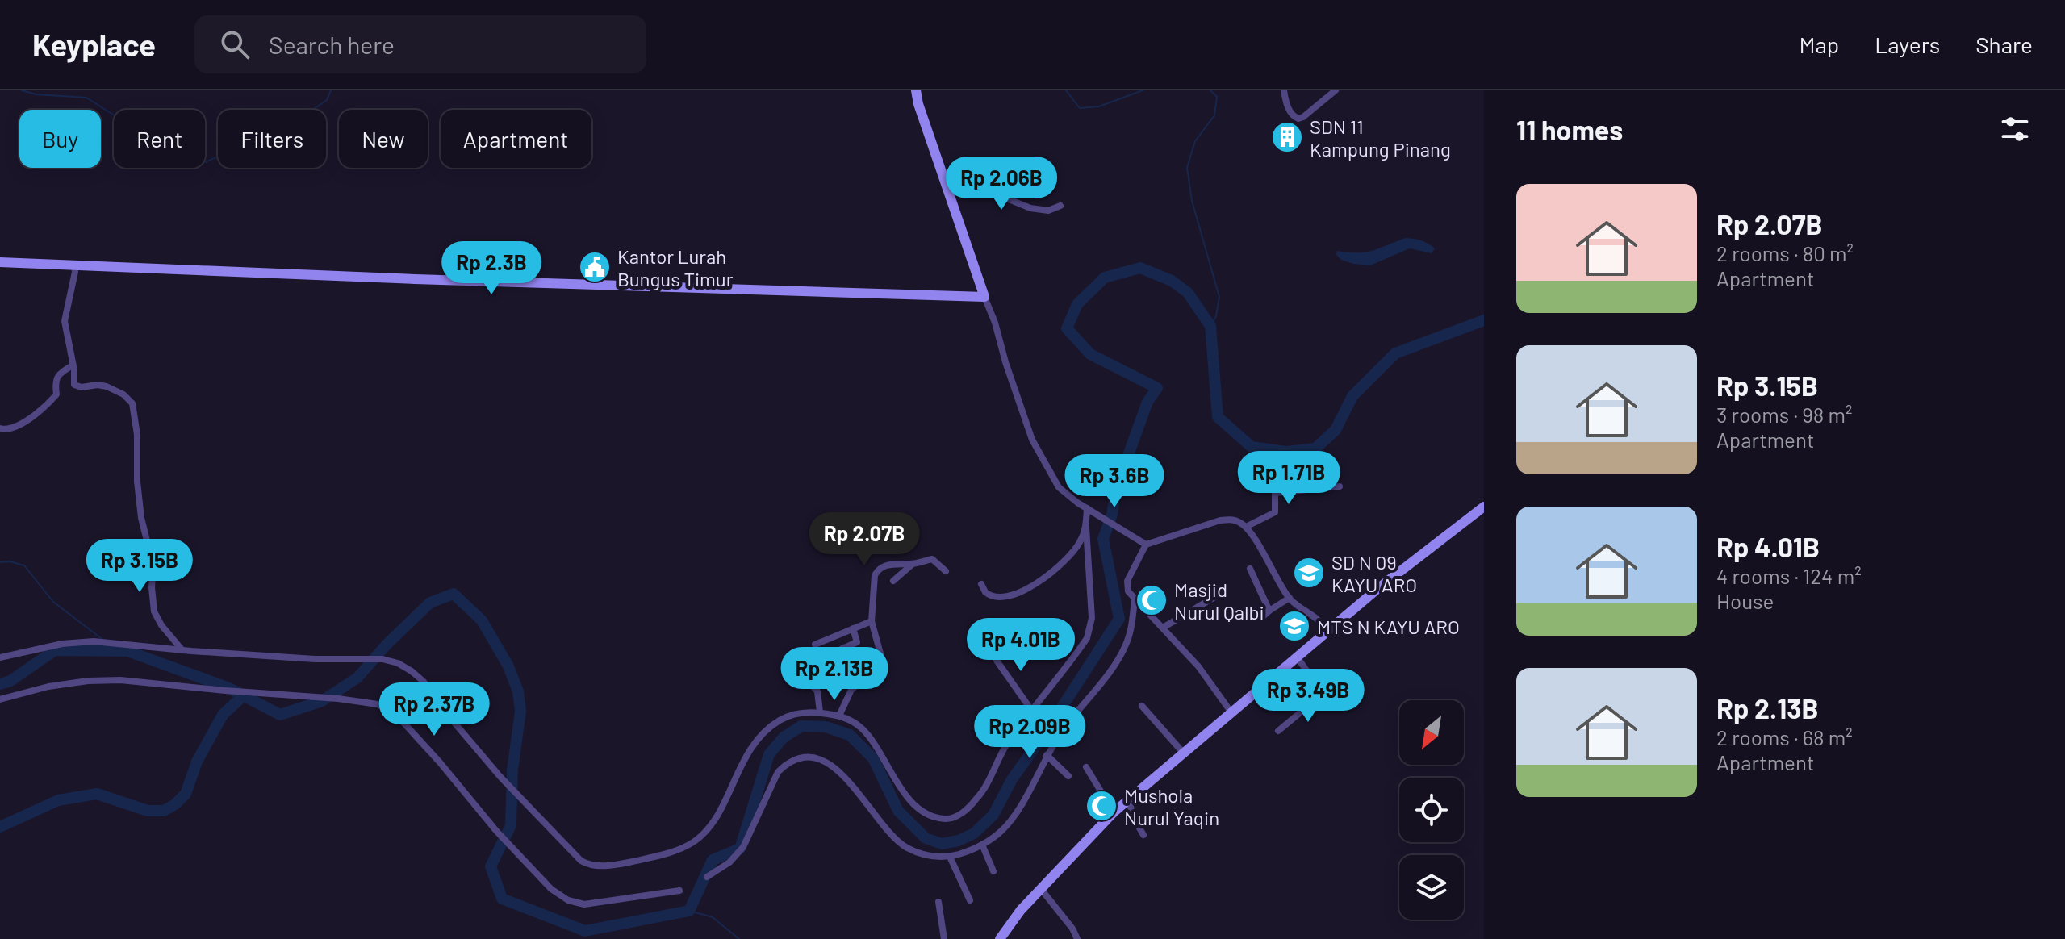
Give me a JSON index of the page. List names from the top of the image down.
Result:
{
  "places": {
    "building": ["SDN 11 Kampung Pinang"],
    "public building": ["Kantor Lurah Bungus Timur"],
    "school or university": ["SD N 09 KAYU ARO", "MTS N KAYU ARO"],
    "mosque": ["Masjid Nurul Qalbi", "Mushola Nurul Yaqin"]
  },
  "north": "bottom left",
  "page": {
    "header": "Keyplace",
    "search": "Search here",
    "nav": ["Map", "Layers", "Share"],
    "heading": "11 homes",
    "chip": [
      "Buy",
      "Rent",
      "Filters",
      "New",
      "Apartment"
    ],
    "price": [
      "Rp 2.06B",
      "Rp 2.3B",
      "Rp 1.71B",
      "Rp 3.6B",
      "Rp 2.07B",
      "Rp 3.15B",
      "Rp 4.01B",
      "Rp 2.13B",
      "Rp 3.49B",
      "Rp 2.37B",
      "Rp 2.09B"
    ],
    "list": [
      {
        "name": "Rp 2.07B",
        "note": "2 rooms · 80 m² · Apartment"
      },
      {
        "name": "Rp 3.15B",
        "note": "3 rooms · 98 m² · Apartment"
      },
      {
        "name": "Rp 4.01B",
        "note": "4 rooms · 124 m² · House"
      },
      {
        "name": "Rp 2.13B",
        "note": "2 rooms · 68 m² · Apartment"
      }
    ]
  }
}
